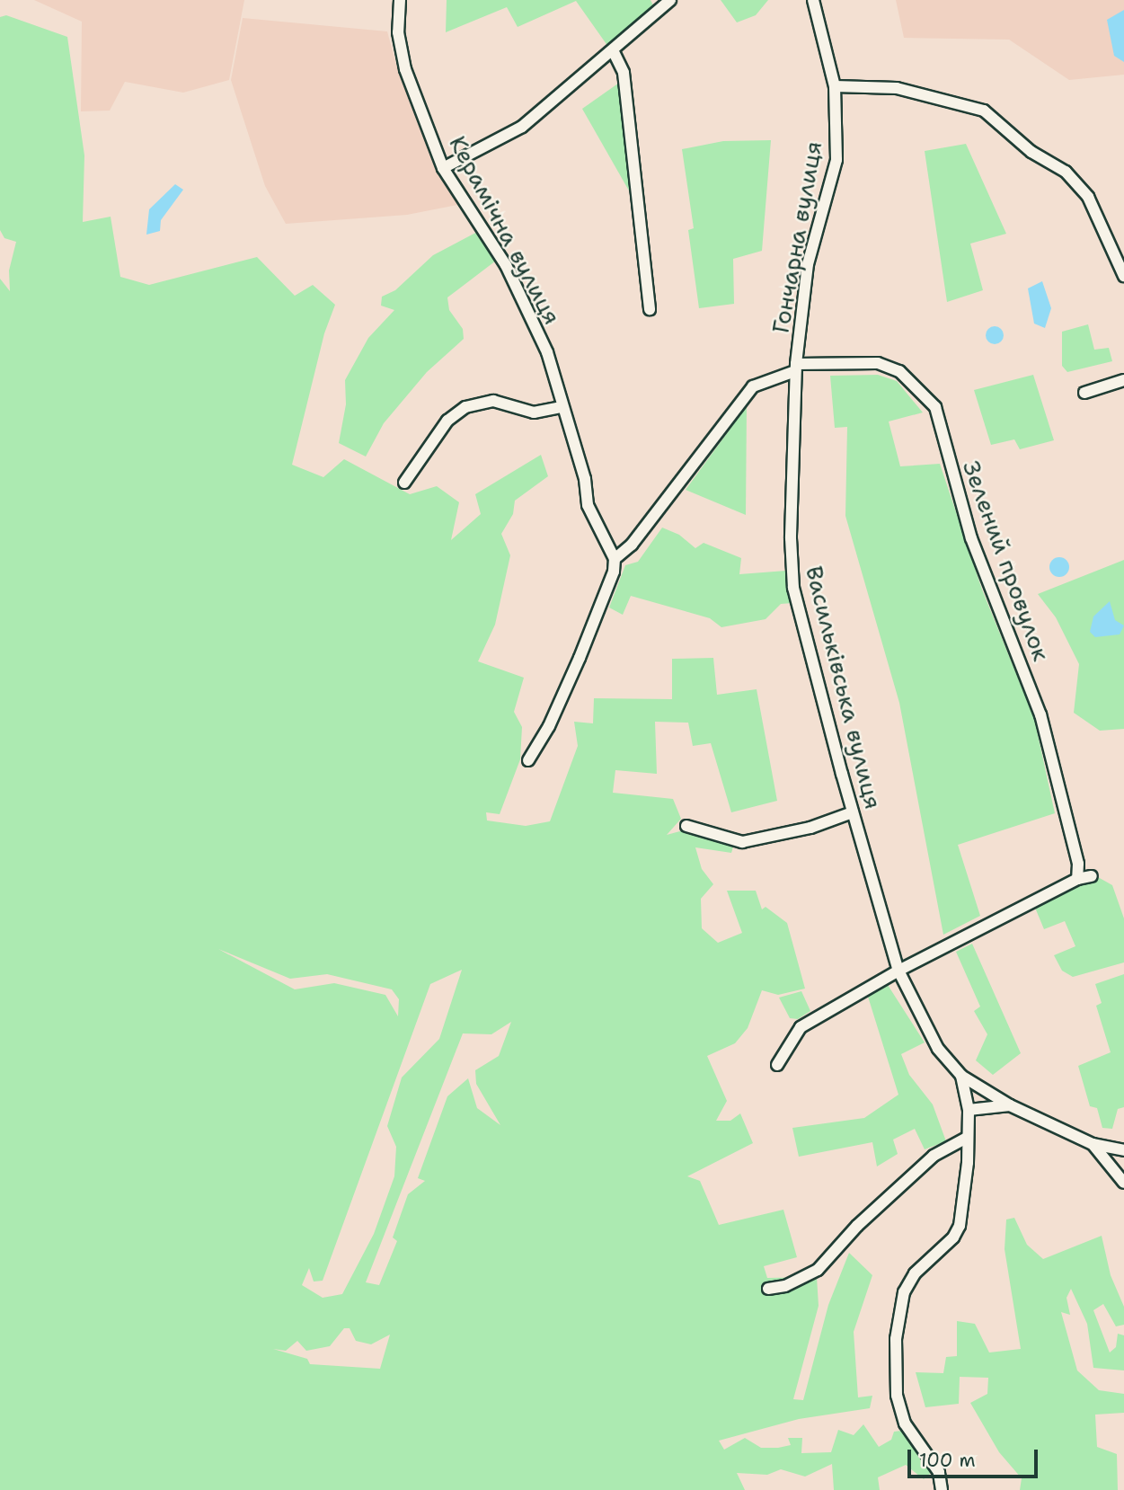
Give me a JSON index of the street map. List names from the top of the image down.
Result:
{
  "streets": {
    "street": [
      "Керамічна вулиця",
      "Гончарна вулиця",
      "Зелений провулок",
      "Васильківська вулиця"
    ]
  },
  "crossings": [
    ["Керамічна вулиця", "Зелений провулок"],
    ["Гончарна вулиця", "Зелений провулок"],
    ["Гончарна вулиця", "Васильківська вулиця"],
    ["Зелений провулок", "Васильківська вулиця"]
  ],
  "scale_bar": "100 m"
}
